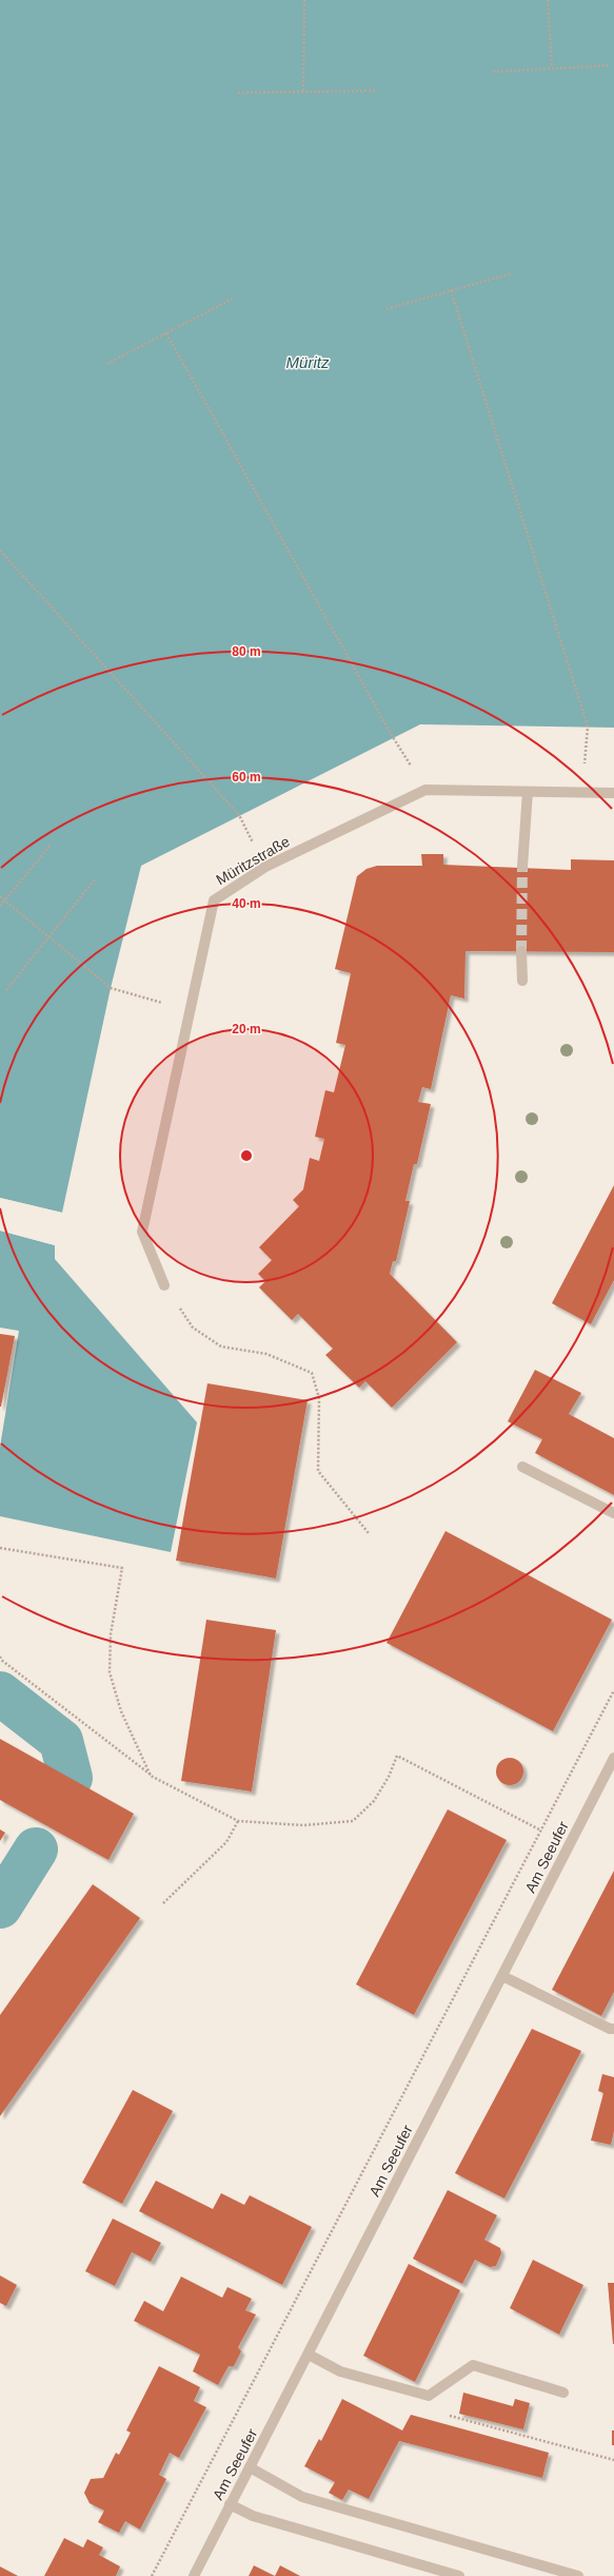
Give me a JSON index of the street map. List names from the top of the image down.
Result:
{
  "streets": {
    "street": ["Müritzstraße", "Am Seeufer"]
  },
  "water": ["Müritz"],
  "rings": [
    "80 m",
    "60 m",
    "40 m",
    "20 m"
  ]
}
